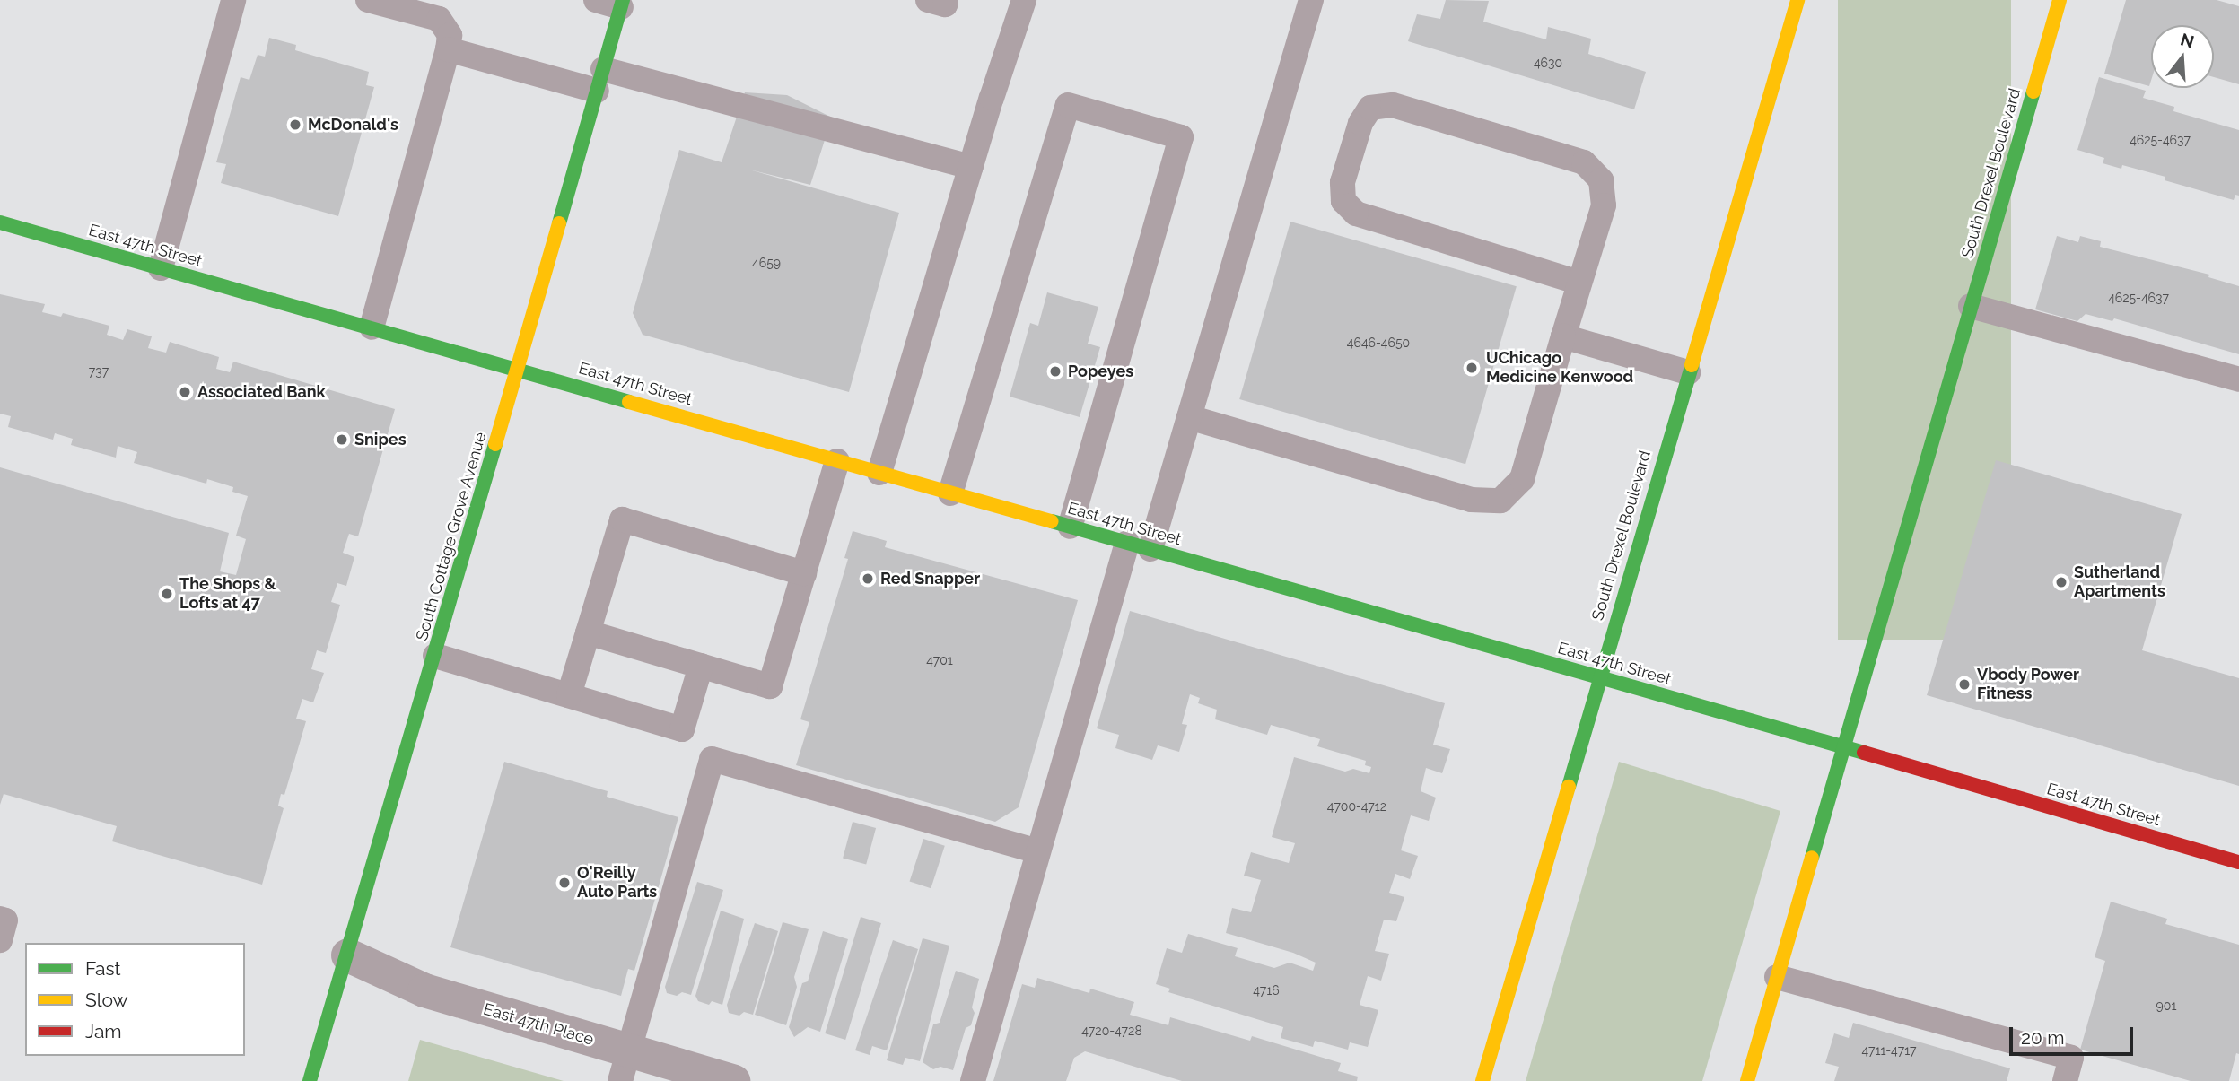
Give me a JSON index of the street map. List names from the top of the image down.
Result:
{
  "streets": {
    "main road": ["South Drexel Boulevard", "East 47th Street", "South Cottage Grove Avenue"],
    "street": ["East 47th Place"]
  },
  "crossings": [
    ["South Drexel Boulevard", "East 47th Street"],
    ["East 47th Street", "South Cottage Grove Avenue"],
    ["South Cottage Grove Avenue", "East 47th Place"]
  ],
  "places": [
    "McDonald's",
    "UChicago Medicine Kenwood",
    "Popeyes",
    "Associated Bank",
    "Snipes",
    "Red Snapper",
    "Sutherland Apartments",
    "The Shops & Lofts at 47",
    "Vbody Power Fitness",
    "O'Reilly Auto Parts"
  ],
  "house_numbers": [
    "4630",
    "4625-4637",
    "4659",
    "4625-4637",
    "4646-4650",
    "737",
    "4701",
    "4700-4712",
    "4716",
    "901",
    "4720-4728",
    "4711-4717"
  ],
  "legend": ["Fast", "Slow", "Jam"],
  "scale_bar": "20 m",
  "north": "top"
}
